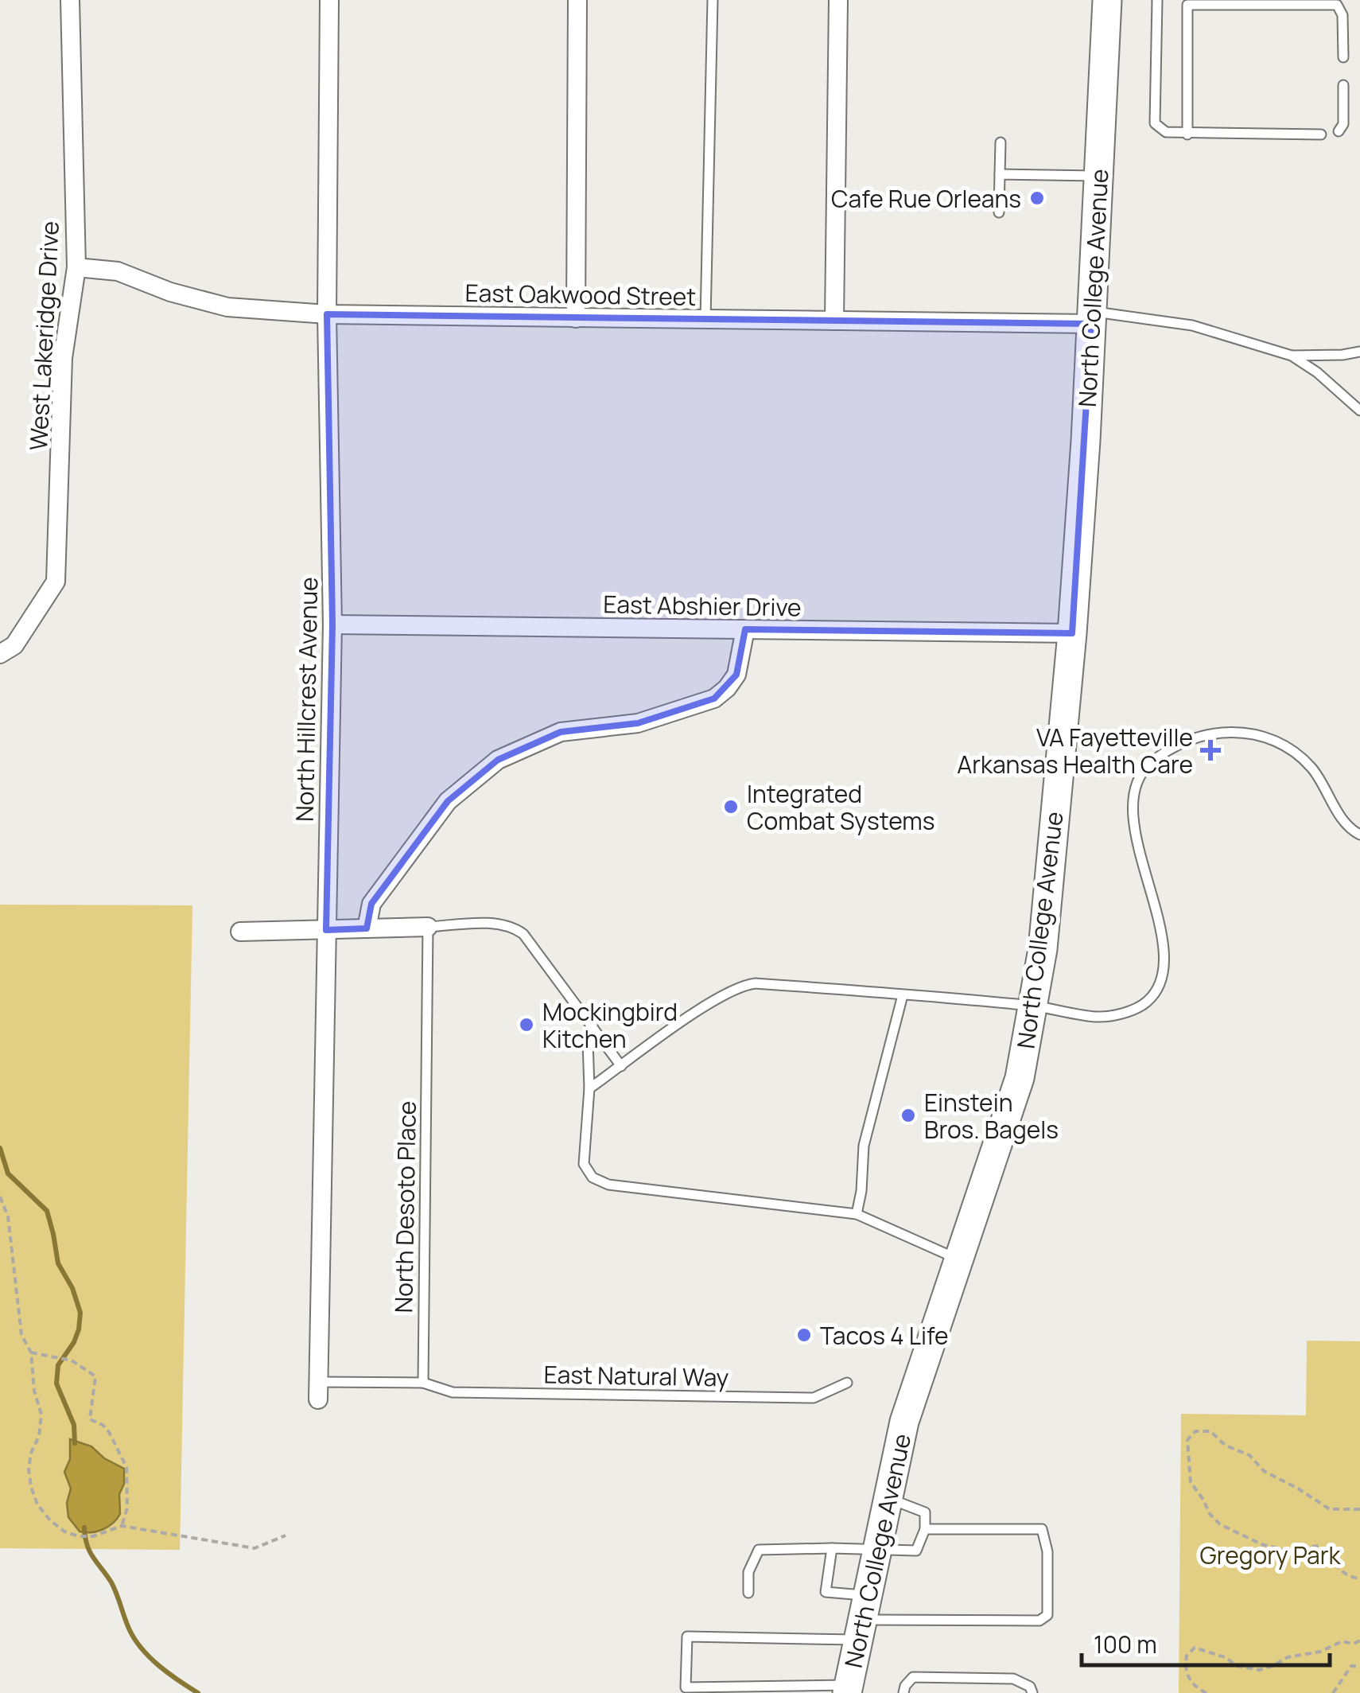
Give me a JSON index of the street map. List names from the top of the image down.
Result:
{
  "streets": {
    "main road": ["North College Avenue"],
    "street": [
      "East Oakwood Street",
      "West Lakeridge Drive",
      "East Abshier Drive",
      "North Hillcrest Avenue"
    ],
    "lane": ["North Desoto Place", "East Natural Way"]
  },
  "crossings": [
    ["North College Avenue", "East Oakwood Street"],
    ["North College Avenue", "East Abshier Drive"],
    ["East Oakwood Street", "West Lakeridge Drive"],
    ["East Oakwood Street", "North Hillcrest Avenue"],
    ["East Abshier Drive", "North Hillcrest Avenue"],
    ["North Desoto Place", "East Natural Way"]
  ],
  "parks": ["Gregory Park"],
  "places": {
    "other": [
      "Cafe Rue Orleans",
      "Integrated Combat Systems",
      "Mockingbird Kitchen",
      "Einstein Bros. Bagels",
      "Tacos 4 Life"
    ],
    "health": ["VA Fayetteville Arkansas Health Care"]
  },
  "scale_bar": "100 m"
}
